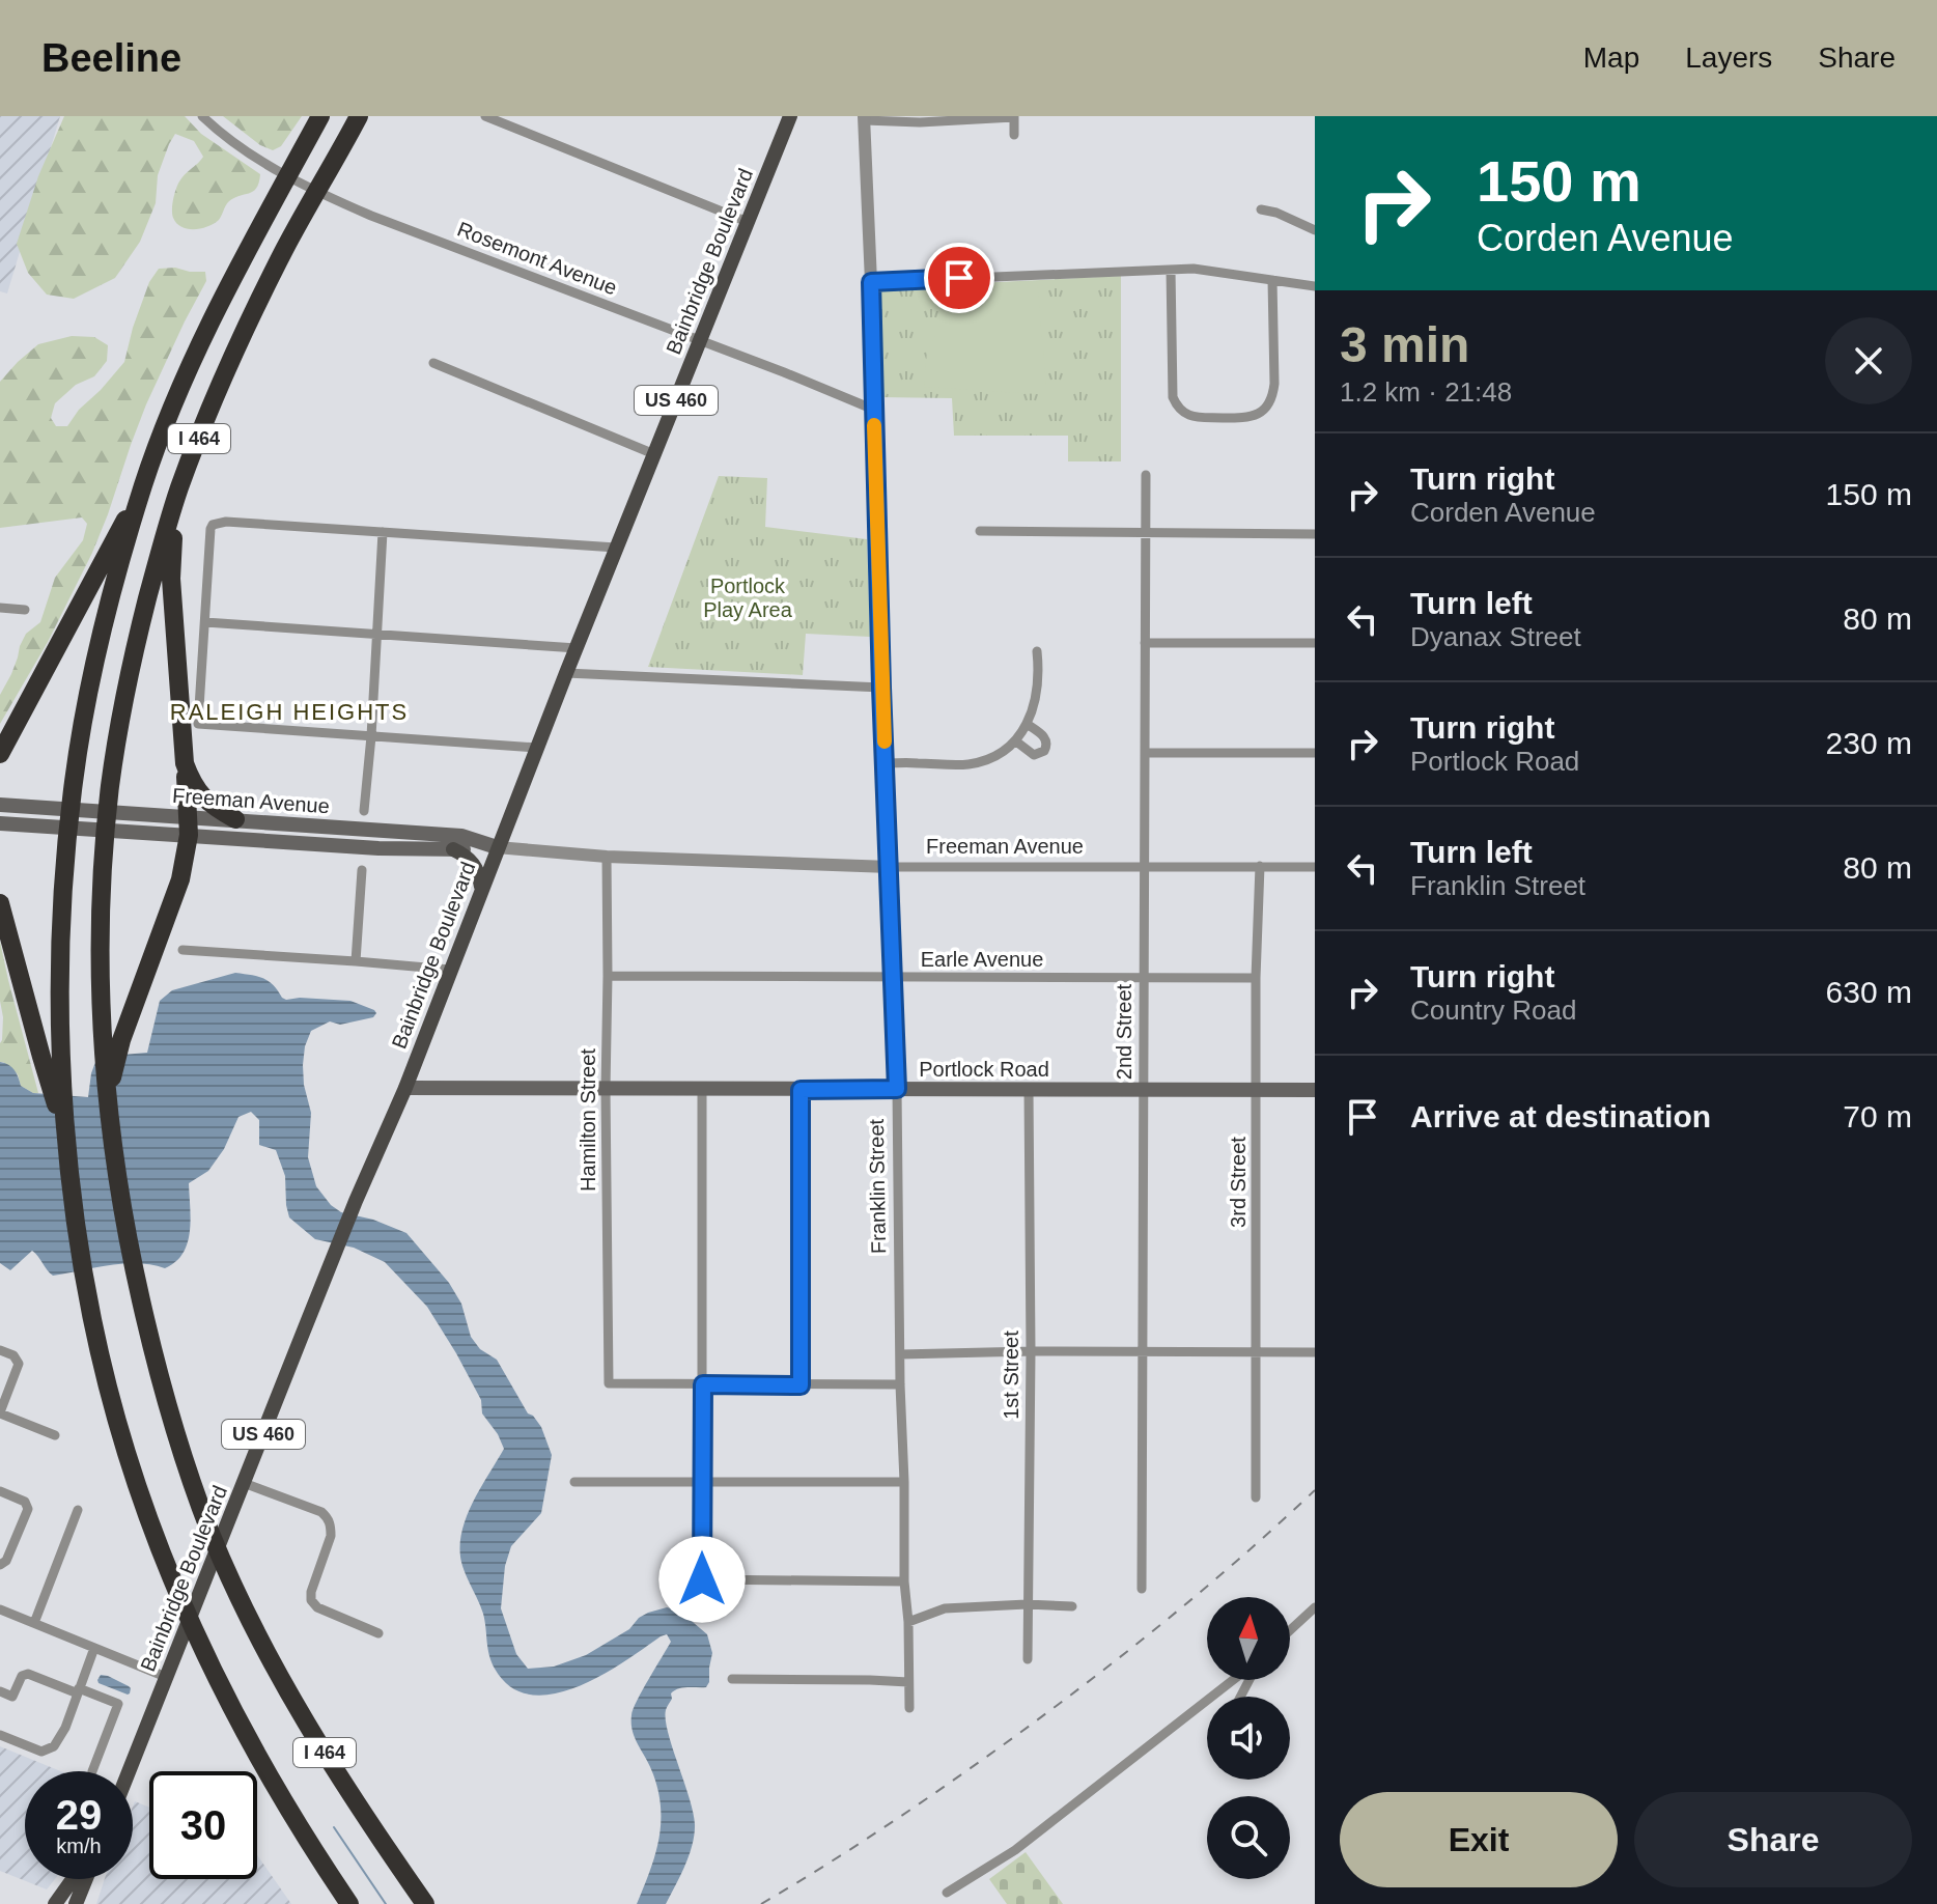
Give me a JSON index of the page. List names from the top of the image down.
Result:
{
  "streets": {
    "highway": ["I 464"],
    "main road": [
      "Bainbridge Boulevard",
      "US 460",
      "Freeman Avenue",
      "Portlock Road"
    ],
    "street": [
      "Rosemont Avenue",
      "Earle Avenue",
      "2nd Street",
      "Hamilton Street",
      "3rd Street",
      "Franklin Street",
      "1st Street"
    ]
  },
  "crossings": [
    ["Rosemont Avenue", "Bainbridge Boulevard"],
    ["Rosemont Avenue", "Franklin Street"],
    ["Bainbridge Boulevard", "Freeman Avenue"],
    ["Bainbridge Boulevard", "Portlock Road"],
    ["Freeman Avenue", "2nd Street"],
    ["Freeman Avenue", "Hamilton Street"],
    ["Freeman Avenue", "3rd Street"],
    ["Freeman Avenue", "Franklin Street"],
    ["Earle Avenue", "2nd Street"],
    ["Earle Avenue", "Hamilton Street"],
    ["Earle Avenue", "3rd Street"],
    ["Earle Avenue", "Franklin Street"],
    ["2nd Street", "Portlock Road"],
    ["Portlock Road", "Hamilton Street"],
    ["Portlock Road", "3rd Street"],
    ["Portlock Road", "Franklin Street"],
    ["Portlock Road", "1st Street"]
  ],
  "districts": ["RALEIGH HEIGHTS"],
  "parks": ["Portlock Play Area"],
  "north": "top",
  "page": {
    "header": "Beeline",
    "nav": ["Map", "Layers", "Share"],
    "turn": ["150 m", "Corden Avenue"],
    "heading": ["3 min", "1.2 km · 21:48"],
    "list": [
      {
        "name": "Turn right",
        "note": "Corden Avenue",
        "value": "150 m"
      },
      {
        "name": "Turn left",
        "note": "Dyanax Street",
        "value": "80 m"
      },
      {
        "name": "Turn right",
        "note": "Portlock Road",
        "value": "230 m"
      },
      {
        "name": "Turn left",
        "note": "Franklin Street",
        "value": "80 m"
      },
      {
        "name": "Turn right",
        "note": "Country Road",
        "value": "630 m"
      },
      {
        "name": "Arrive at destination",
        "value": "70 m"
      }
    ],
    "speed": "29 km/h",
    "limit": "30",
    "buttons": ["Exit", "Share"]
  }
}
